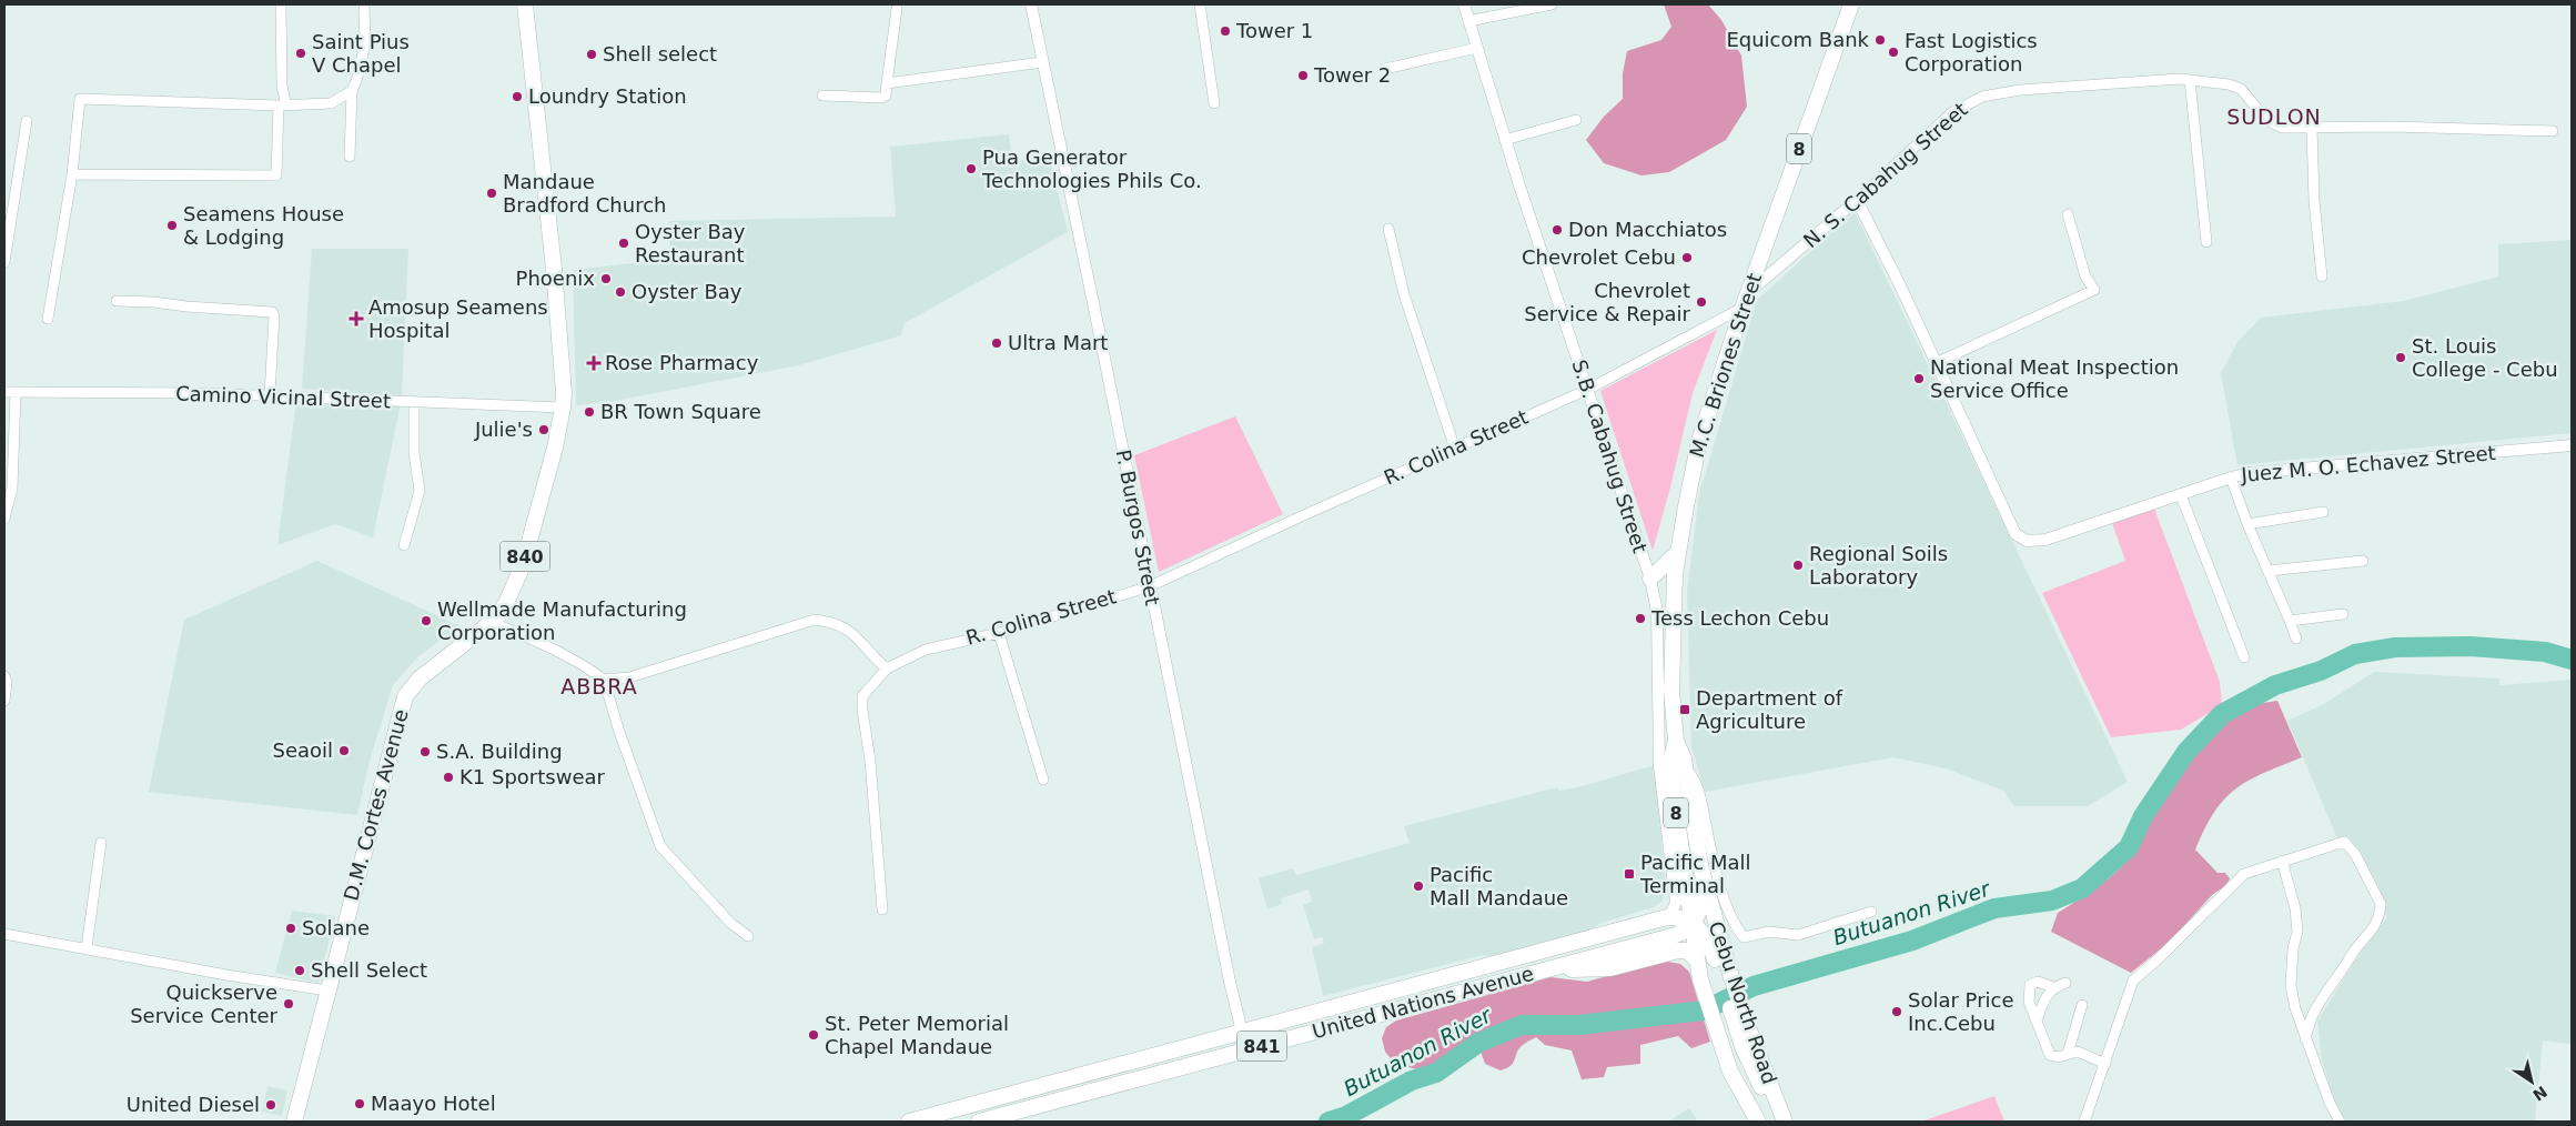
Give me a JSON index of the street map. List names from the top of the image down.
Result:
{
  "streets": {
    "main road": [
      "8",
      "M.C. Briones Street",
      "840",
      "D.M. Cortes Avenue",
      "United Nations Avenue",
      "Cebu North Road",
      "841"
    ],
    "street": [
      "N. S. Cabahug Street",
      "Camino Vicinal Street",
      "R. Colina Street",
      "S.B. Cabahug Street",
      "Juez M. O. Echavez Street",
      "P. Burgos Street"
    ]
  },
  "crossings": [
    ["N. S. Cabahug Street", "M.C. Briones Street"],
    ["N. S. Cabahug Street", "R. Colina Street"],
    ["N. S. Cabahug Street", "Juez M. O. Echavez Street"],
    ["M.C. Briones Street", "R. Colina Street"],
    ["M.C. Briones Street", "United Nations Avenue"],
    ["M.C. Briones Street", "Cebu North Road"],
    ["Camino Vicinal Street", "D.M. Cortes Avenue"],
    ["R. Colina Street", "S.B. Cabahug Street"],
    ["R. Colina Street", "P. Burgos Street"],
    ["S.B. Cabahug Street", "United Nations Avenue"],
    ["P. Burgos Street", "United Nations Avenue"]
  ],
  "districts": ["SUDLON", "ABBRA"],
  "water": ["Butuanon River"],
  "places": {
    "other": [
      "Tower 1",
      "Equicom Bank",
      "Fast Logistics Corporation",
      "Saint Pius V Chapel",
      "Shell select",
      "Tower 2",
      "Loundry Station",
      "Pua Generator Technologies Phils Co.",
      "Mandaue Bradford Church",
      "Seamens House & Lodging",
      "Don Macchiatos",
      "Oyster Bay Restaurant",
      "Chevrolet Cebu",
      "Phoenix",
      "Oyster Bay",
      "Chevrolet Service & Repair",
      "Ultra Mart",
      "St. Louis College - Cebu",
      "National Meat Inspection Service Office",
      "BR Town Square",
      "Julie's",
      "Regional Soils Laboratory",
      "Tess Lechon Cebu",
      "Wellmade Manufacturing Corporation",
      "Seaoil",
      "S.A. Building",
      "K1 Sportswear",
      "Pacific Mall Mandaue",
      "Solane",
      "Shell Select",
      "Quickserve Service Center",
      "Solar Price Inc.Cebu",
      "St. Peter Memorial Chapel Mandaue",
      "Maayo Hotel",
      "United Diesel"
    ],
    "health": ["Amosup Seamens Hospital", "Rose Pharmacy"],
    "transit": ["Department of Agriculture", "Pacific Mall Terminal"]
  },
  "north": "bottom right"
}
